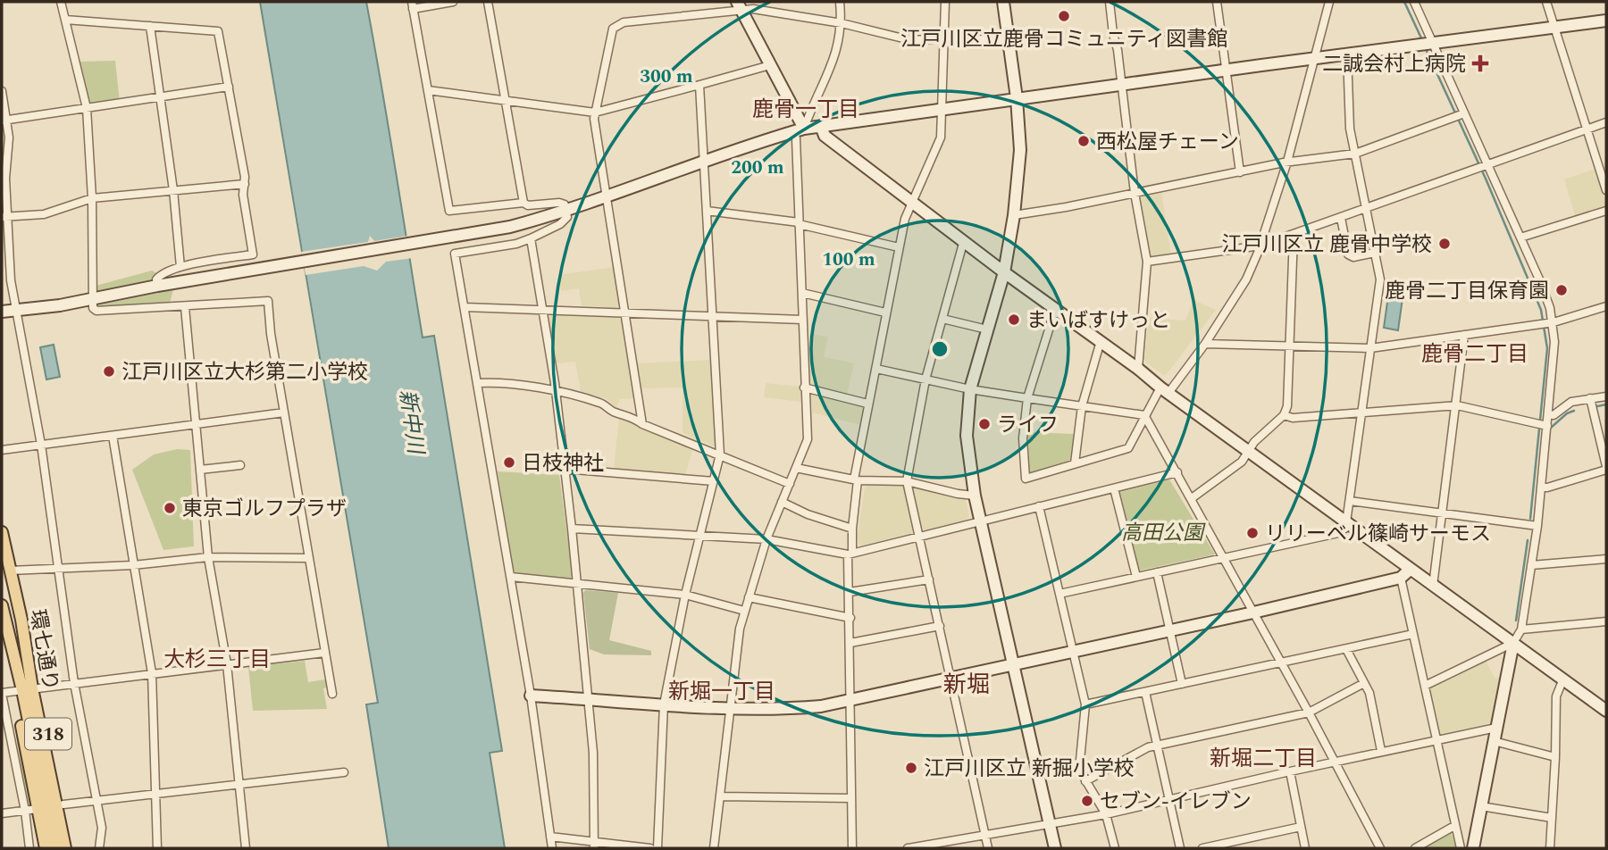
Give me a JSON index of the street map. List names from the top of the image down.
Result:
{
  "streets": {
    "main road": ["環七通り", "318"]
  },
  "crossings": [
    ["環七通り", "318"]
  ],
  "districts": [
    "鹿骨一丁目",
    "鹿骨二丁目",
    "大杉三丁目",
    "新堀",
    "新堀一丁目",
    "新堀二丁目"
  ],
  "water": ["新中川"],
  "parks": ["高田公園"],
  "places": {
    "other": [
      "江戸川区立鹿骨コミュニティ図書館",
      "西松屋チェーン",
      "江戸川区立 鹿骨中学校",
      "鹿骨二丁目保育園",
      "まいばすけっと",
      "江戸川区立大杉第二小学校",
      "ライフ",
      "日枝神社",
      "東京ゴルフプラザ",
      "リリーベル篠崎サーモス",
      "江戸川区立 新掘小学校",
      "セブン-イレブン"
    ],
    "health": ["二誠会村上病院"]
  },
  "rings": ["300 m", "200 m", "100 m"]
}
